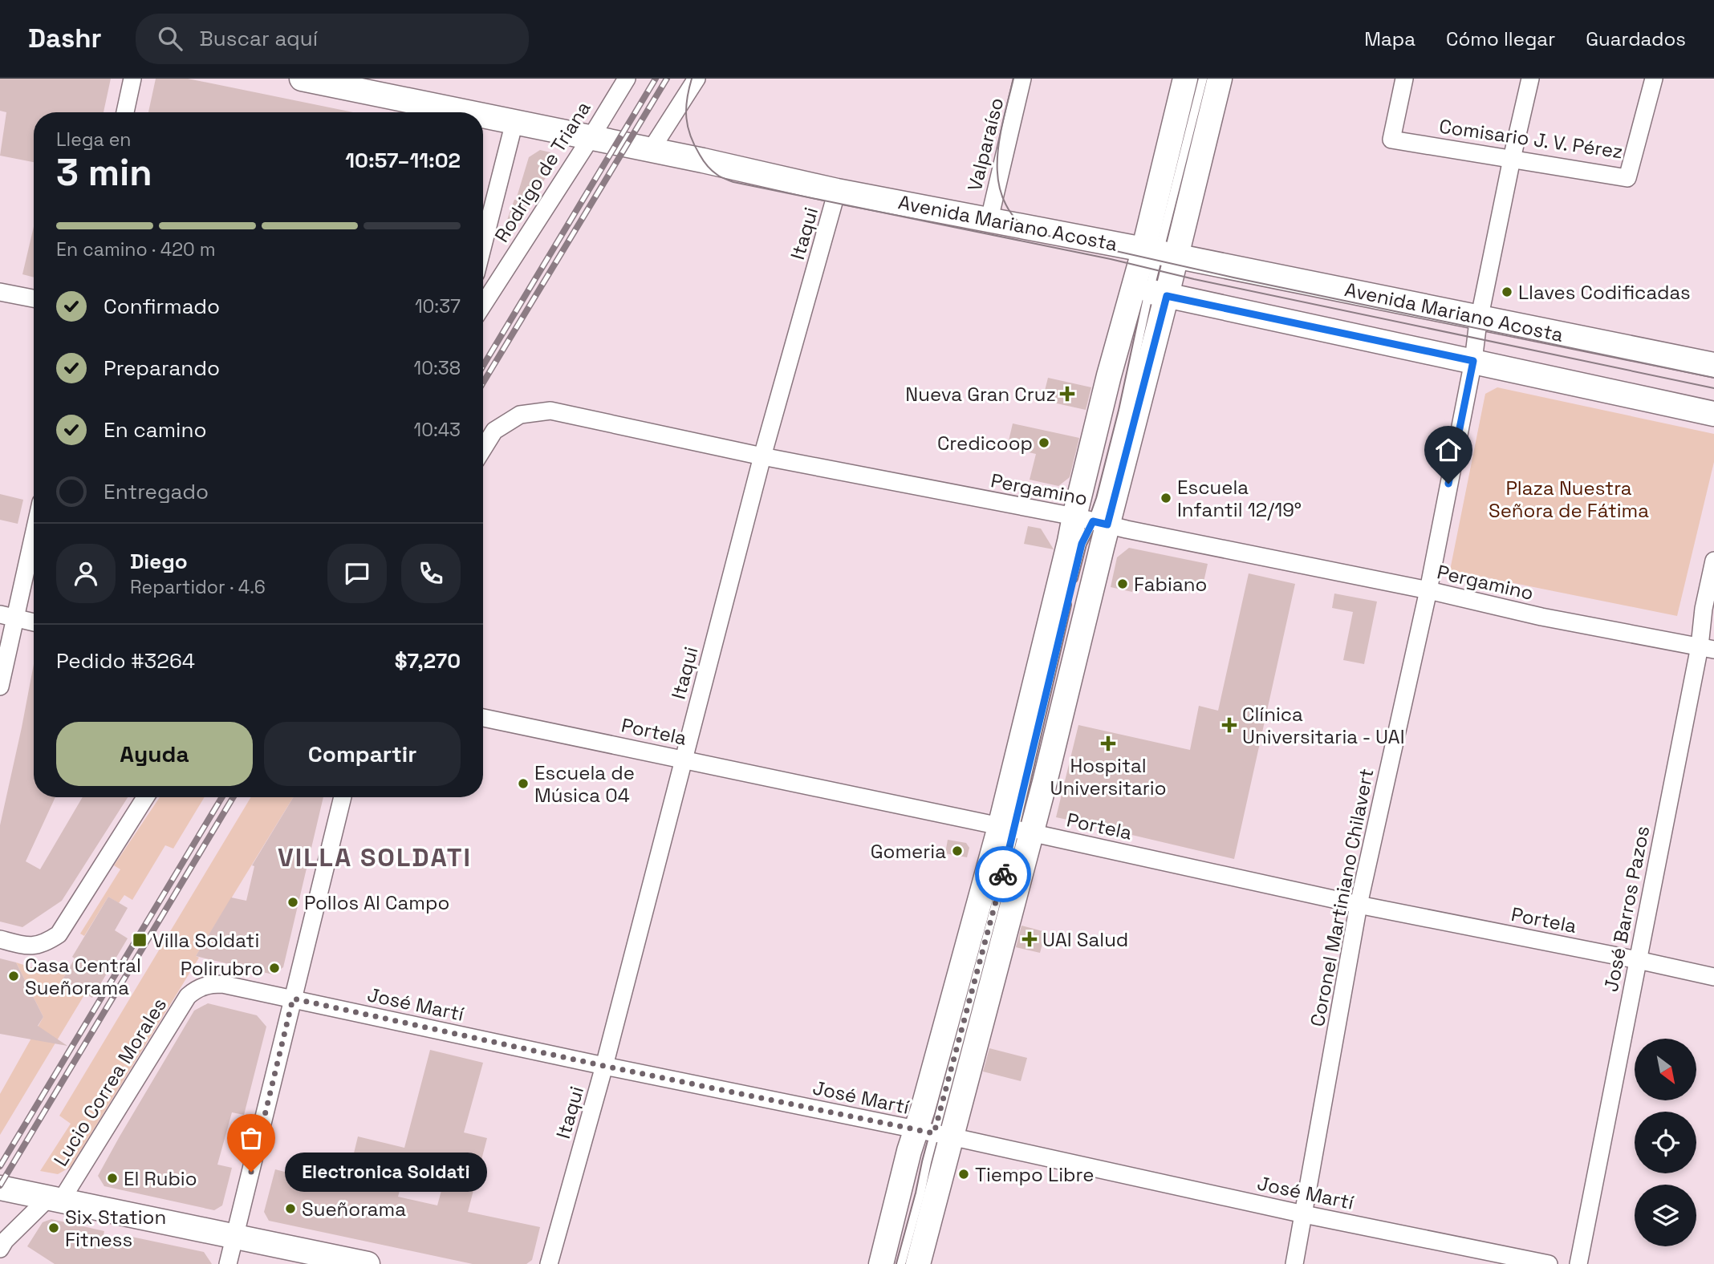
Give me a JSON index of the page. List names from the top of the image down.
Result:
{
  "streets": {
    "main road": ["Avenida Mariano Acosta"],
    "street": [
      "Comisario J. V. Pérez",
      "Valparaíso",
      "Rodrigo de Triana",
      "Itaqui",
      "Pergamino",
      "Portela",
      "Coronel Martiniano Chilavert",
      "José Barros Pazos",
      "José Martí",
      "Lucio Correa Morales"
    ]
  },
  "crossings": [
    ["Comisario J. V. Pérez", "Coronel Martiniano Chilavert"],
    ["Valparaíso", "Avenida Mariano Acosta"],
    ["Rodrigo de Triana", "Avenida Mariano Acosta"],
    ["Avenida Mariano Acosta", "Itaqui"],
    ["Avenida Mariano Acosta", "Coronel Martiniano Chilavert"],
    ["Itaqui", "Pergamino"],
    ["Itaqui", "Portela"],
    ["Itaqui", "José Martí"],
    ["Pergamino", "Coronel Martiniano Chilavert"],
    ["Pergamino", "José Barros Pazos"],
    ["Portela", "Coronel Martiniano Chilavert"],
    ["Portela", "José Barros Pazos"],
    ["Coronel Martiniano Chilavert", "José Martí"],
    ["José Martí", "Lucio Correa Morales"]
  ],
  "districts": ["VILLA SOLDATI"],
  "parks": ["Plaza Nuestra Señora de Fátima"],
  "places": {
    "other": [
      "Llaves Codificadas",
      "Credicoop",
      "Escuela Infantil 12/19°",
      "Fabiano",
      "Escuela de Música 04",
      "Gomeria",
      "Pollos Al Campo",
      "Polirubro",
      "Casa Central Sueñorama",
      "Electronica Soldati",
      "Tiempo Libre",
      "El Rubio",
      "Sueñorama",
      "Six Station Fitness"
    ],
    "health": [
      "Nueva Gran Cruz",
      "Clínica Universitaria - UAI",
      "Hospital Universitario",
      "UAI Salud"
    ],
    "transit": ["Villa Soldati"]
  },
  "north": "bottom right",
  "page": {
    "header": "Dashr",
    "search": "Buscar aquí",
    "nav": ["Mapa", "Cómo llegar", "Guardados"],
    "heading": ["3 min", "Llega en", "10:57–11:02"],
    "panel": [
      "Diego",
      "Repartidor · 4.6",
      "Pedido #3264",
      "$7,270"
    ],
    "bar": "En camino · 420 m",
    "list": [
      ["Confirmado", "10:37"],
      ["Preparando", "10:38"],
      ["En camino", "10:43"],
      "Entregado"
    ],
    "buttons": ["Ayuda", "Compartir"],
    "bubble": "Electronica Soldati"
  }
}
